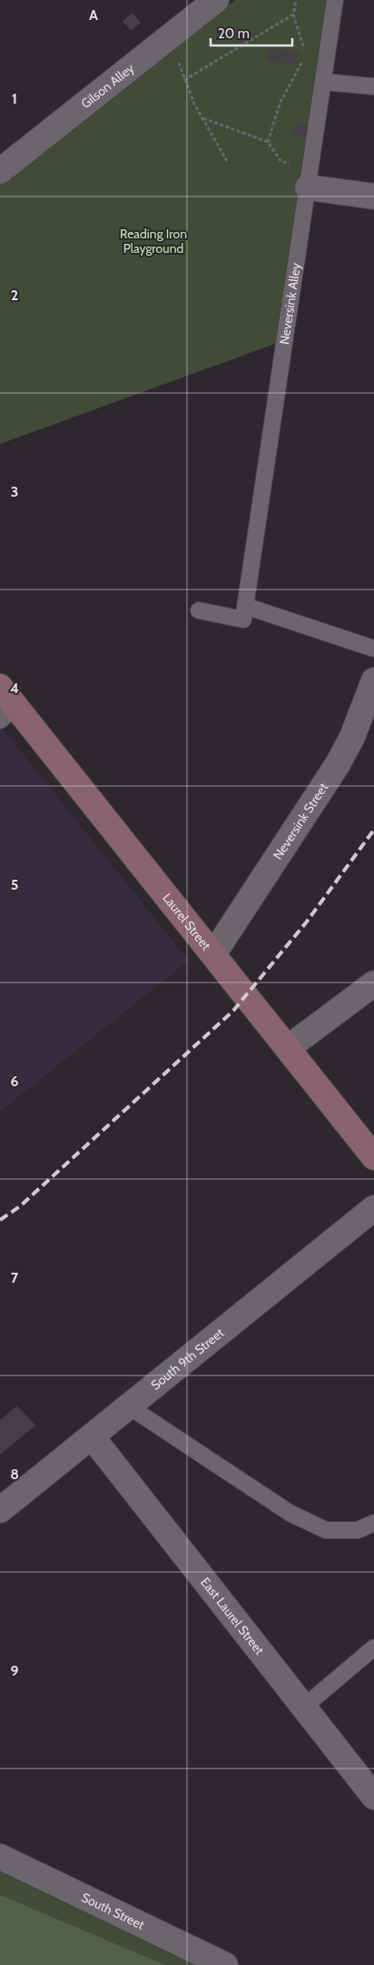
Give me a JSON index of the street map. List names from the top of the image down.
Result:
{
  "streets": {
    "street": [
      "Gilson Alley",
      "Neversink Street",
      "Laurel Street",
      "South 9th Street",
      "East Laurel Street",
      "South Street"
    ],
    "lane": ["Neversink Alley"]
  },
  "crossings": [
    ["Neversink Street", "Laurel Street"],
    ["South 9th Street", "East Laurel Street"]
  ],
  "parks": ["Reading Iron Playground"],
  "scale_bar": "20 m",
  "grid": {
    "columns": ["A"],
    "rows": [
      "1",
      "2",
      "3",
      "4",
      "5",
      "6",
      "7",
      "8",
      "9"
    ]
  }
}
